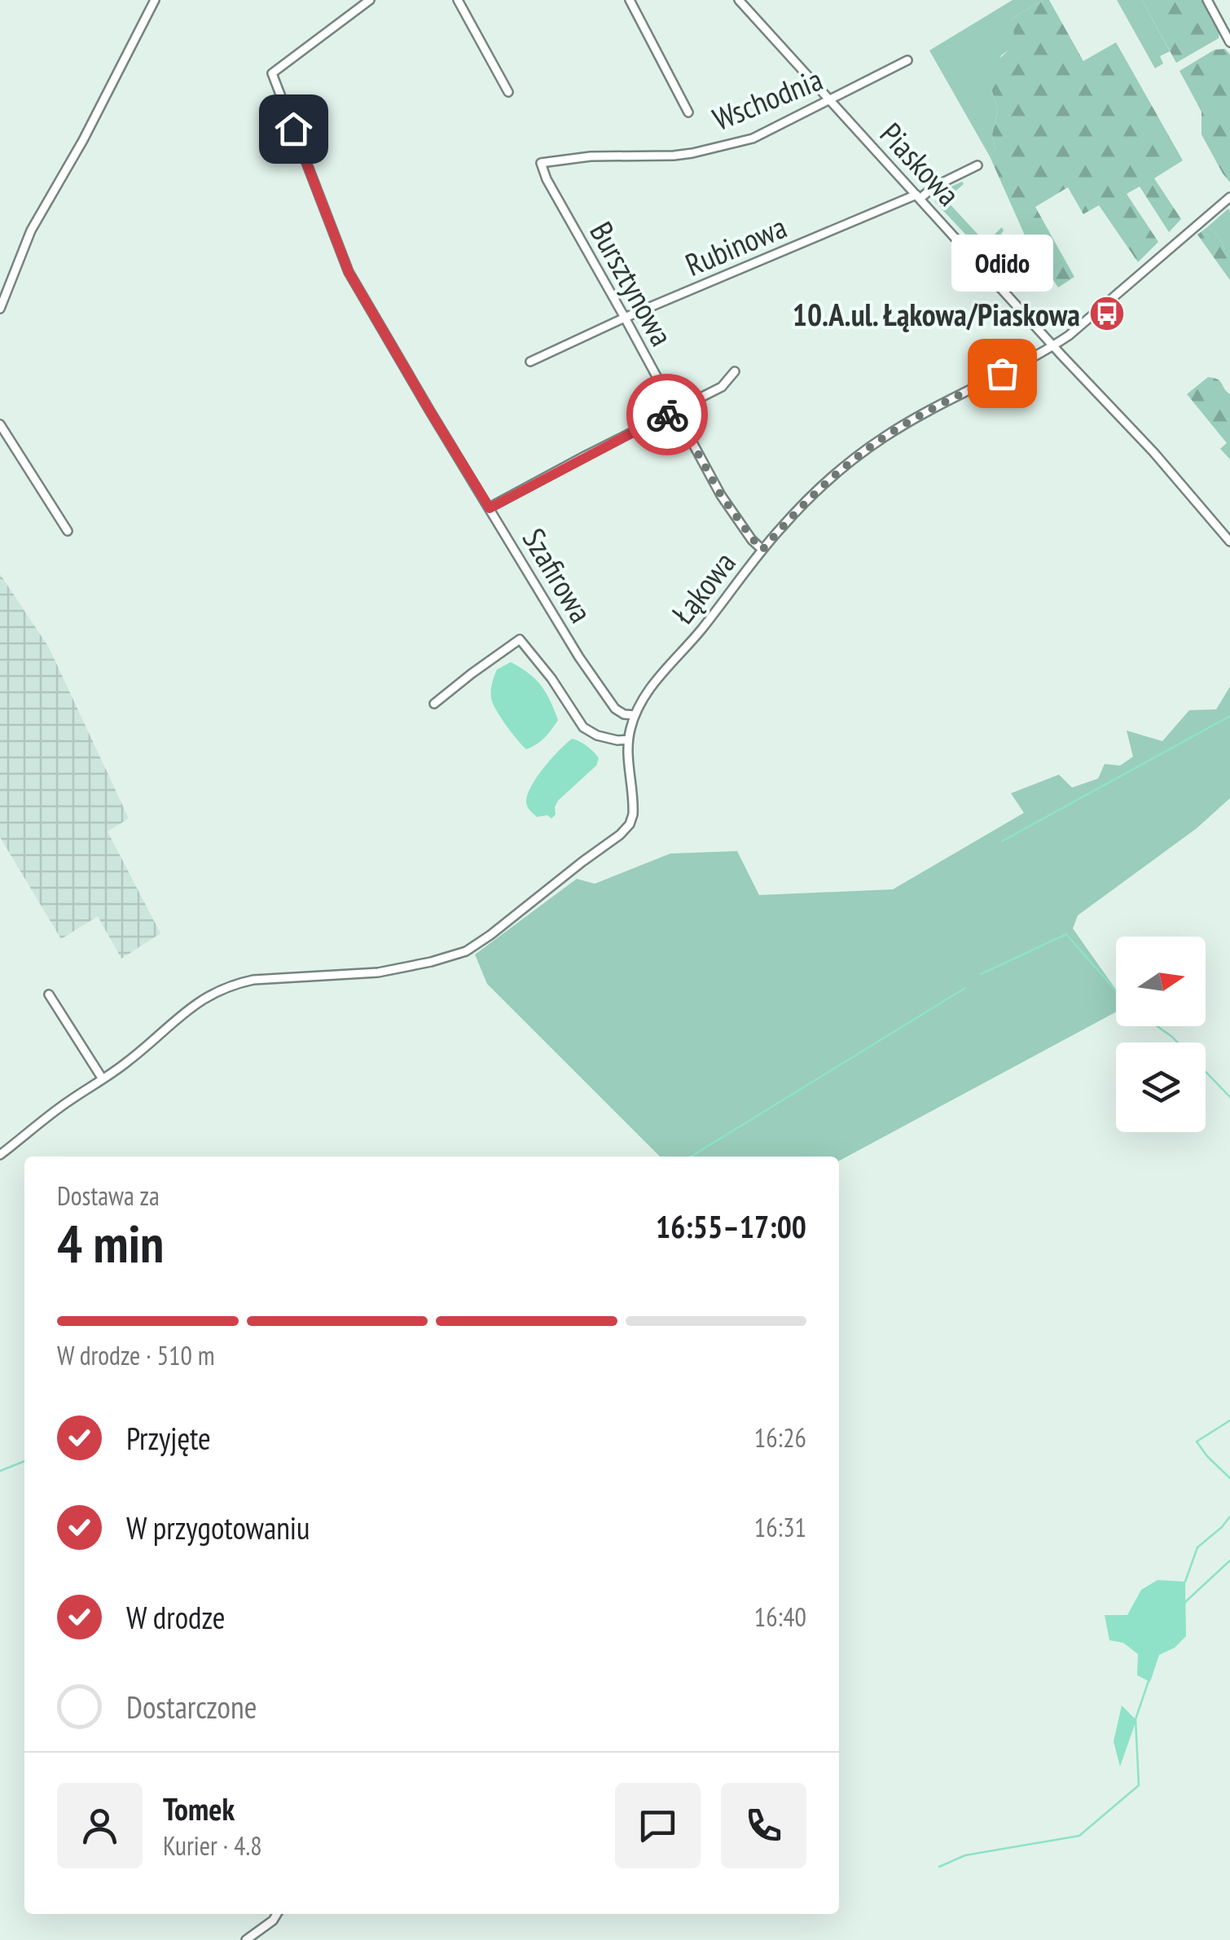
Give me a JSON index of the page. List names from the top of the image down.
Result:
{
  "streets": {
    "street": [
      "Wschodnia",
      "Piaskowa",
      "Rubinowa",
      "Bursztynowa",
      "Szafirowa",
      "Łąkowa"
    ]
  },
  "crossings": [
    ["Wschodnia", "Piaskowa"],
    ["Wschodnia", "Bursztynowa"],
    ["Piaskowa", "Rubinowa"],
    ["Piaskowa", "Łąkowa"],
    ["Rubinowa", "Bursztynowa"],
    ["Bursztynowa", "Łąkowa"],
    ["Szafirowa", "Łąkowa"]
  ],
  "places": {
    "bus stop": ["10.A.ul. Łąkowa/Piaskowa"],
    "other": ["Odido"]
  },
  "north": "right",
  "page": {
    "bubble": "Odido",
    "heading": ["4 min", "Dostawa za", "16:55–17:00"],
    "panel": ["Tomek", "Kurier · 4.8"],
    "bar": "W drodze · 510 m",
    "list": [
      ["Przyjęte", "16:26"],
      ["W przygotowaniu", "16:31"],
      ["W drodze", "16:40"],
      "Dostarczone"
    ]
  }
}
